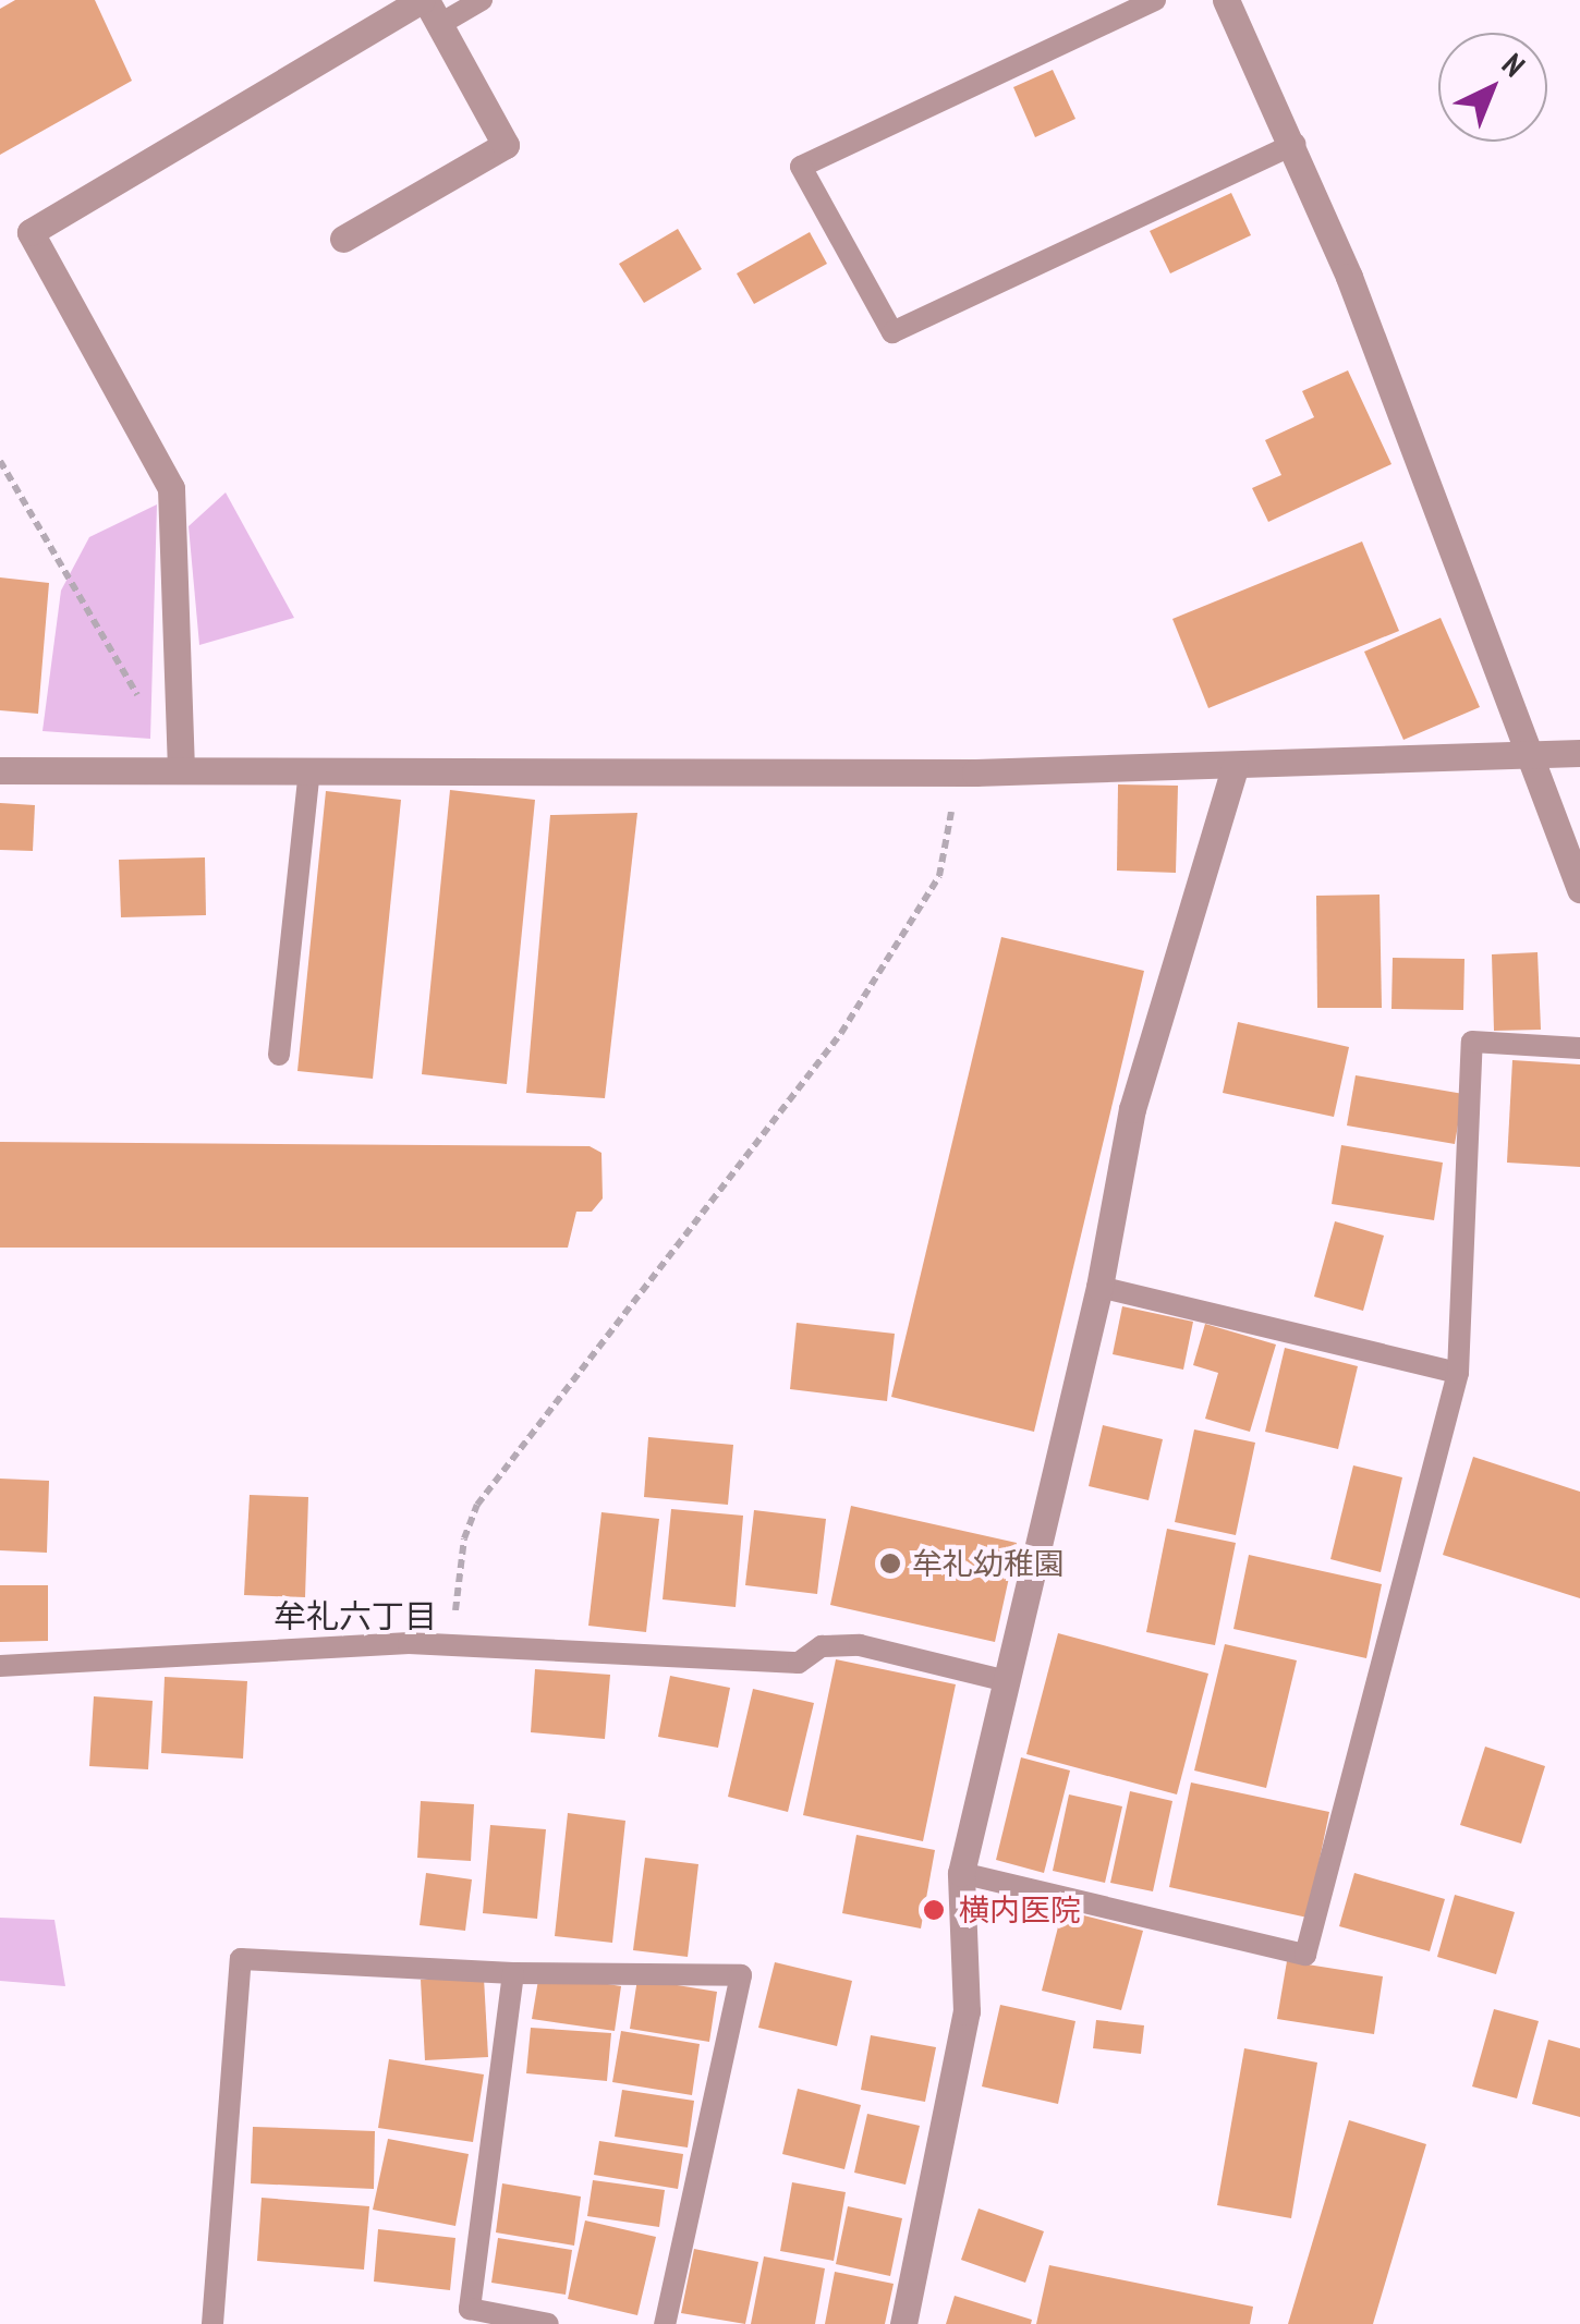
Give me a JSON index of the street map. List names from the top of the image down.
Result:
{
  "districts": ["牟礼六丁目"],
  "places": ["牟礼幼稚園", "横内医院"],
  "north": "top right"
}
